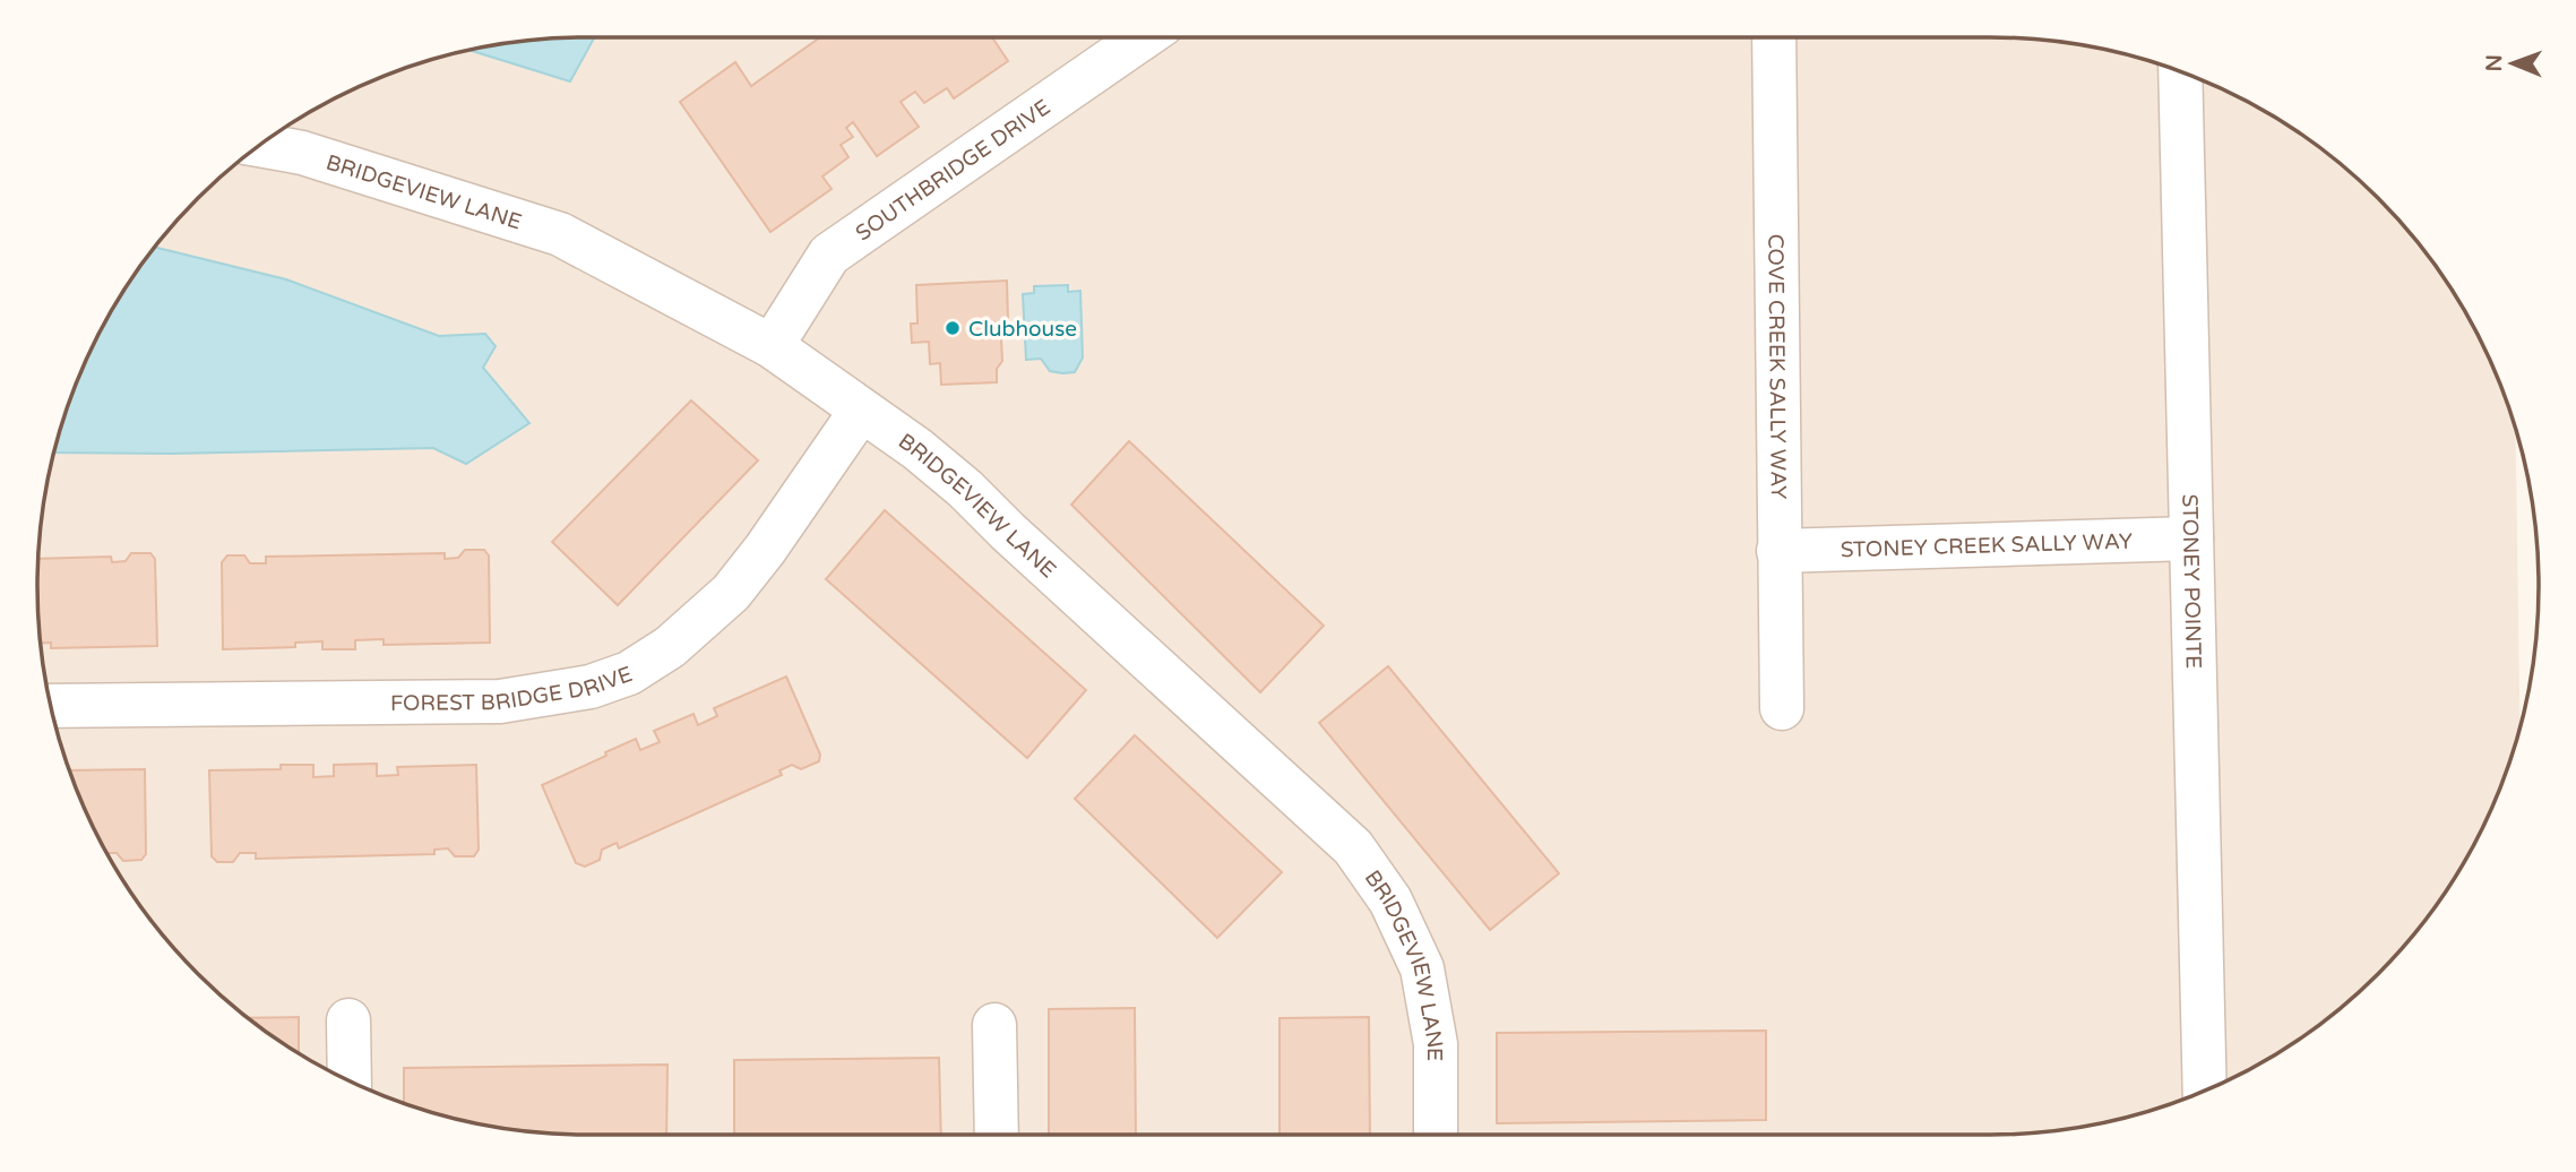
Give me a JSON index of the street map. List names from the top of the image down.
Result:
{
  "streets": {
    "street": [
      "SOUTHBRIDGE DRIVE",
      "BRIDGEVIEW LANE",
      "COVE CREEK SALLY WAY",
      "STONEY CREEK SALLY WAY",
      "STONEY POINTE",
      "FOREST BRIDGE DRIVE"
    ]
  },
  "crossings": [
    ["SOUTHBRIDGE DRIVE", "BRIDGEVIEW LANE"],
    ["BRIDGEVIEW LANE", "FOREST BRIDGE DRIVE"],
    ["COVE CREEK SALLY WAY", "STONEY CREEK SALLY WAY"],
    ["STONEY CREEK SALLY WAY", "STONEY POINTE"]
  ],
  "places": ["Clubhouse"],
  "north": "left"
}
